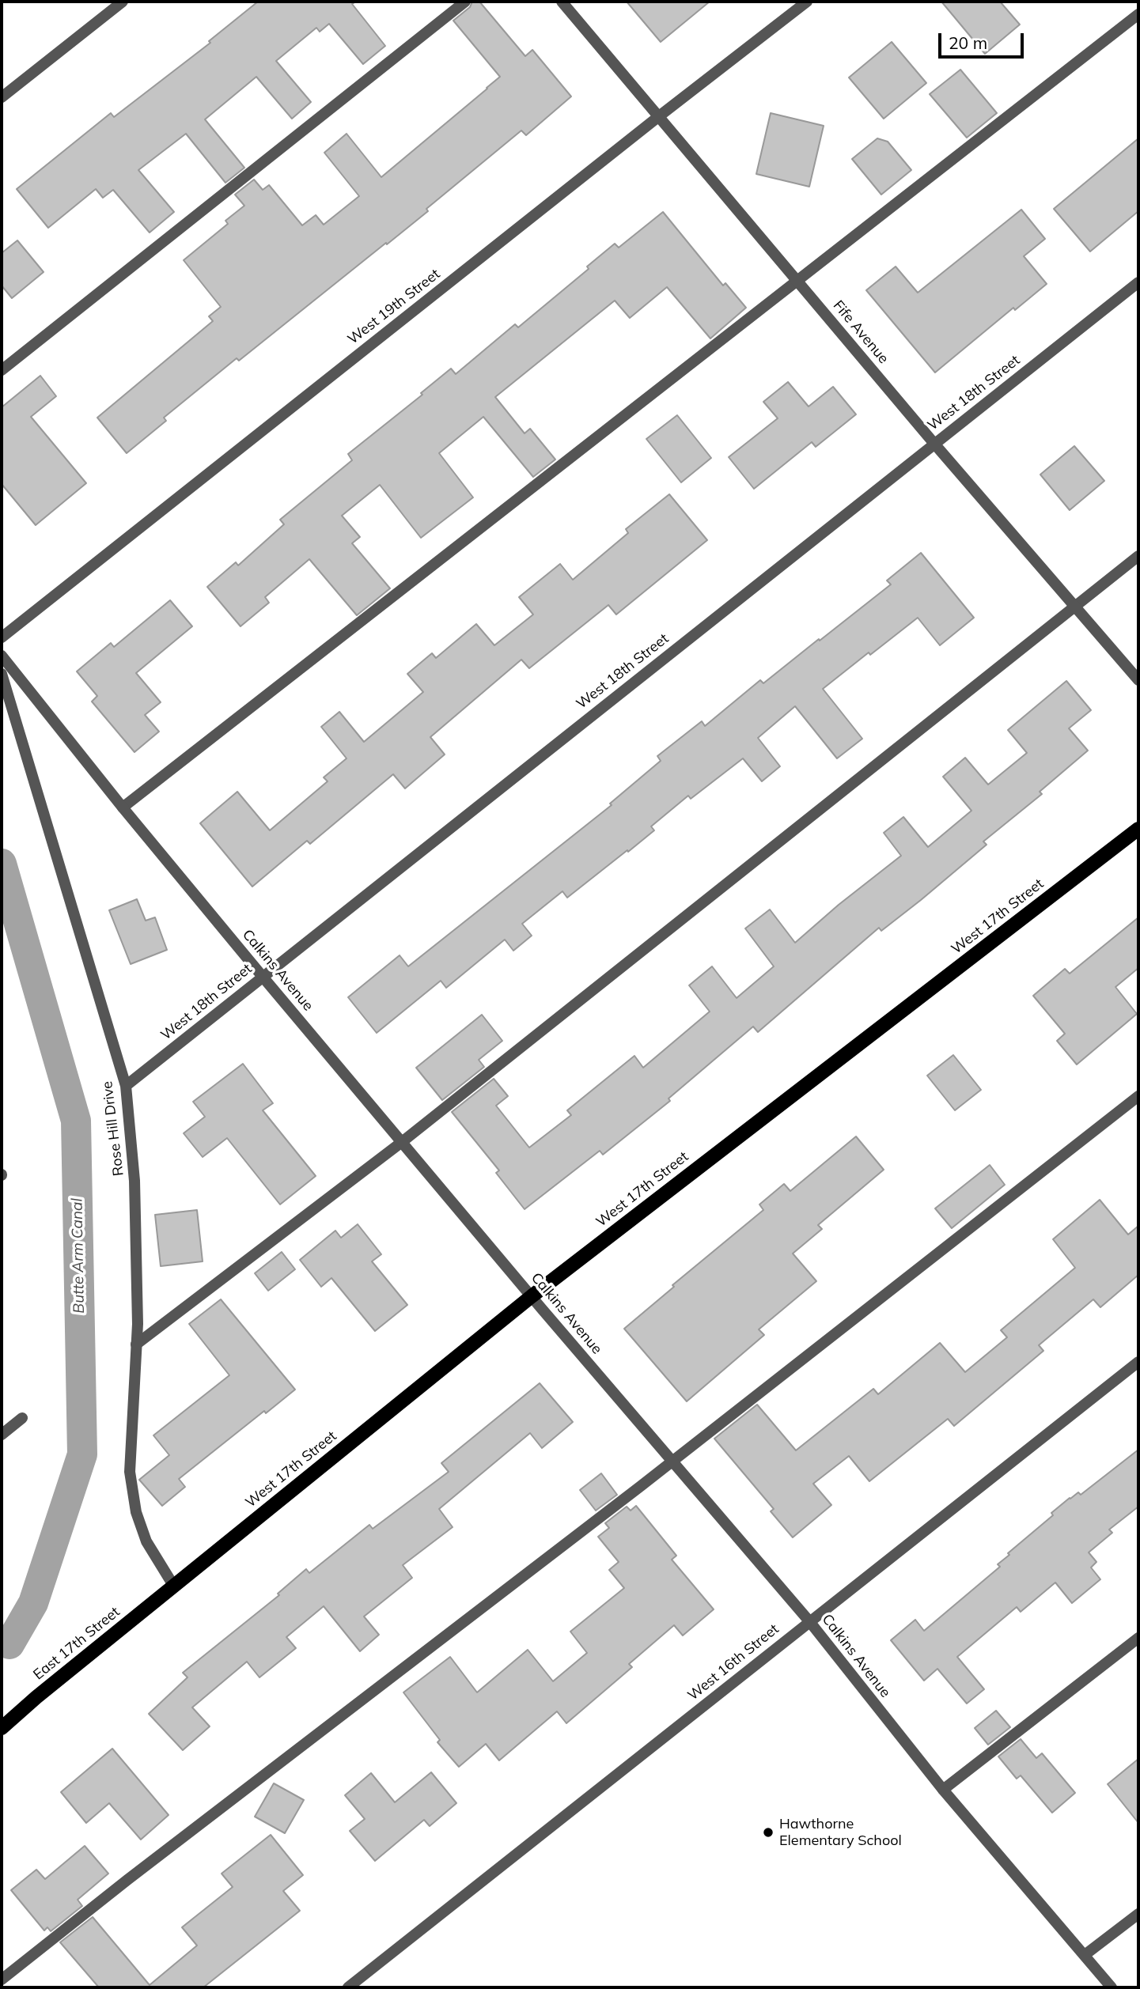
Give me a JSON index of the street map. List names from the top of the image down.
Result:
{
  "streets": {
    "main road": ["West 17th Street", "East 17th Street"],
    "street": [
      "West 19th Street",
      "Fife Avenue",
      "West 18th Street",
      "Calkins Avenue",
      "Rose Hill Drive",
      "West 16th Street"
    ]
  },
  "crossings": [
    ["West 19th Street", "Fife Avenue"],
    ["Fife Avenue", "West 18th Street"],
    ["West 18th Street", "Calkins Avenue"],
    ["West 18th Street", "Rose Hill Drive"],
    ["West 17th Street", "Calkins Avenue"],
    ["West 17th Street", "Rose Hill Drive"],
    ["West 17th Street", "East 17th Street"],
    ["Calkins Avenue", "West 16th Street"],
    ["Rose Hill Drive", "East 17th Street"]
  ],
  "water": ["Butte Arm Canal"],
  "places": ["Hawthorne Elementary School"],
  "scale_bar": "20 m"
}
